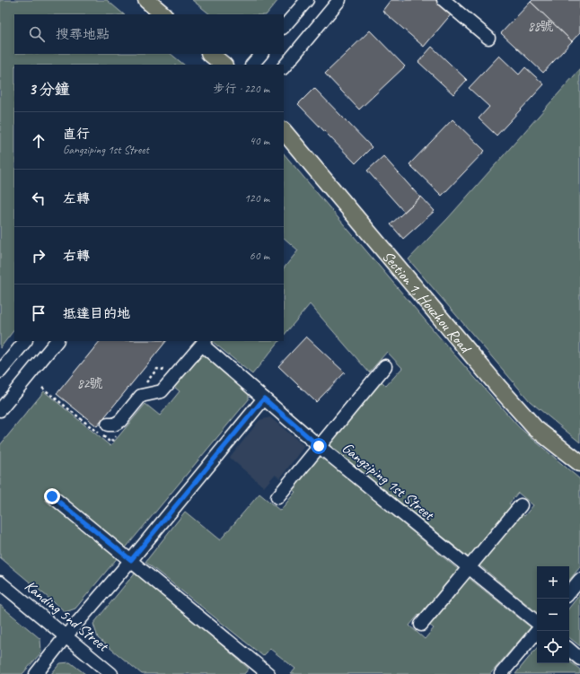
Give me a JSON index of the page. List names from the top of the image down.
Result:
{
  "streets": {
    "main road": ["Section 1, Houzhou Road"],
    "street": ["Gangziping 1st Street", "Kanding 5nd Street"]
  },
  "house_numbers": ["88號", "82號"],
  "page": {
    "search": "搜尋地點",
    "heading": ["3 分鐘", "步行 · 220 m"],
    "list": [
      ["直行", "Gangziping 1st Street", "40 m"],
      ["左轉", "120 m"],
      ["右轉", "60 m"],
      "抵達目的地"
    ],
    "map_buttons": ["+", "−"]
  }
}
